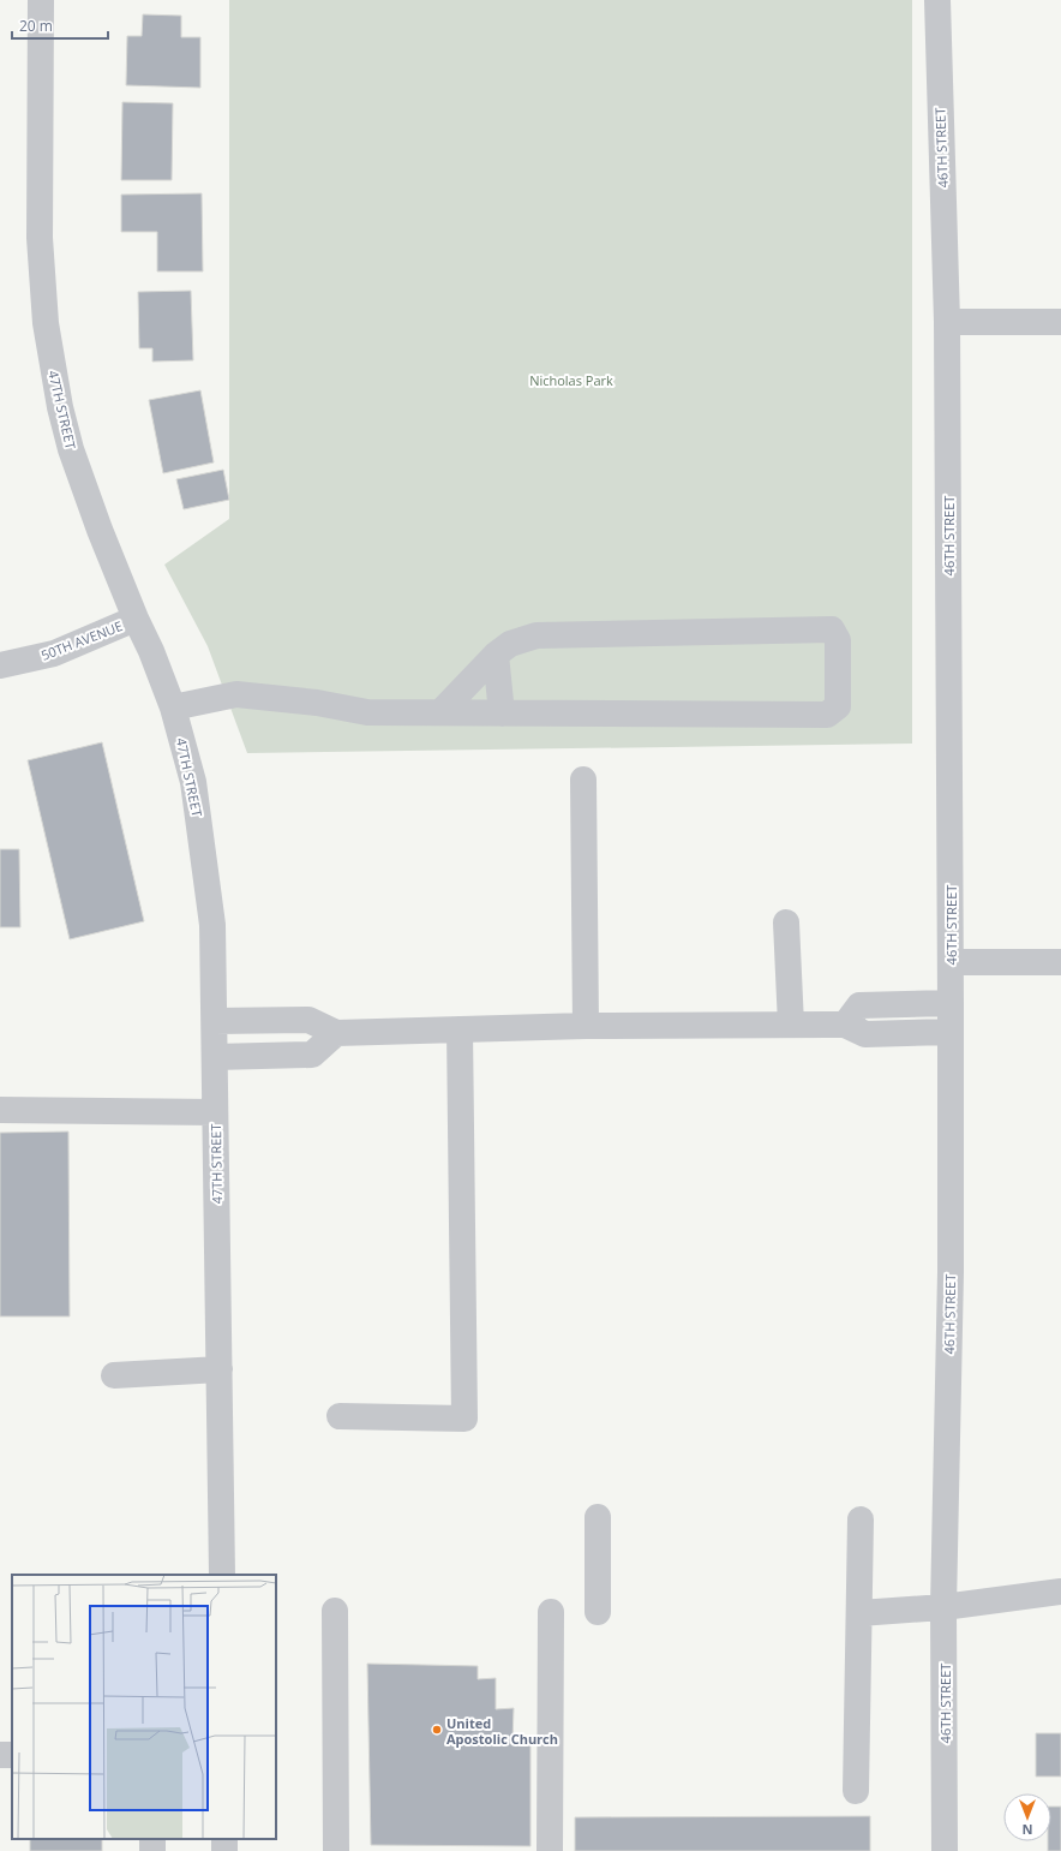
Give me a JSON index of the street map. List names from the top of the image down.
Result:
{
  "streets": {
    "street": ["46TH STREET", "47TH STREET", "50TH AVENUE"]
  },
  "crossings": [
    ["47TH STREET", "50TH AVENUE"]
  ],
  "parks": ["Nicholas Park"],
  "places": ["United Apostolic Church"],
  "scale_bar": "20 m",
  "north": "bottom"
}
